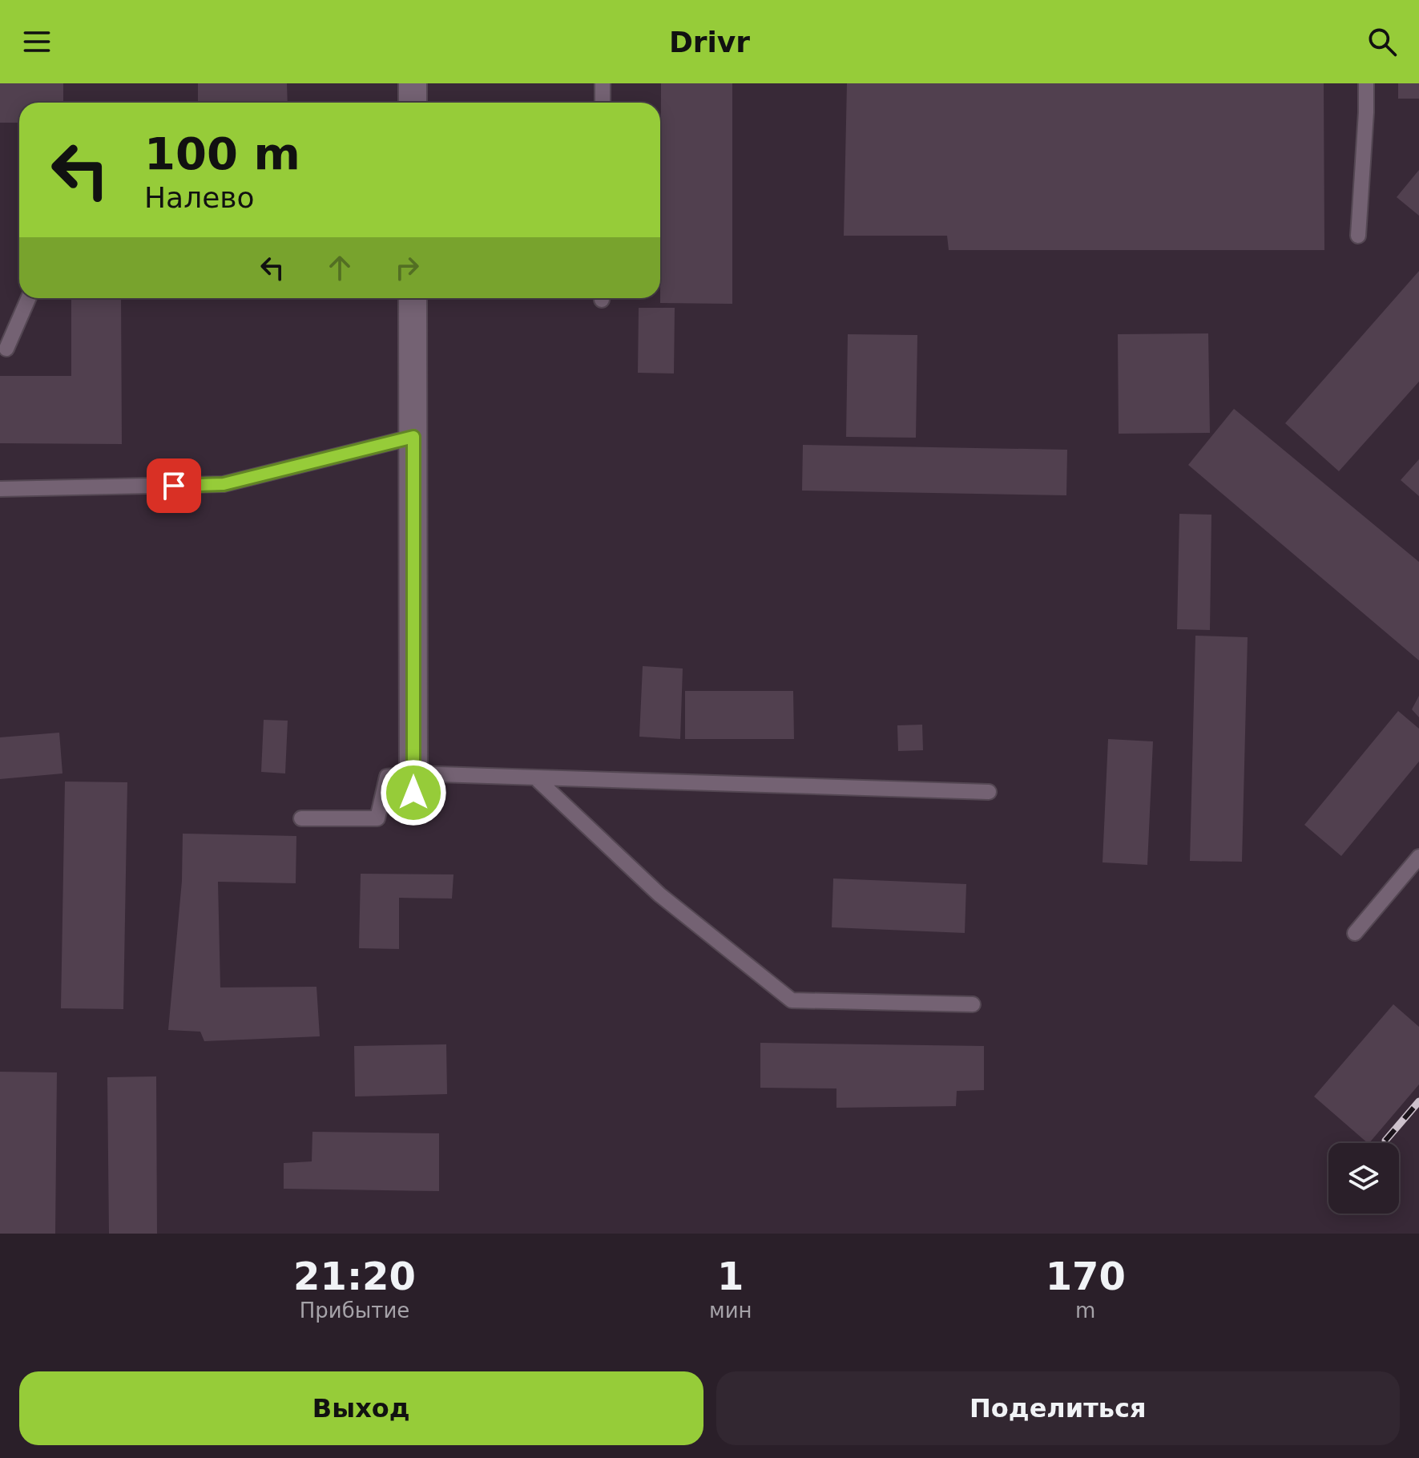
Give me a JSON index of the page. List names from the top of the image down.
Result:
{
  "page": {
    "header": "Drivr",
    "turn": ["100 m", "Налево"],
    "eta": [
      "21:20",
      "Прибытие",
      "1",
      "мин",
      "170",
      "m"
    ],
    "buttons": ["Выход", "Поделиться"]
  }
}
